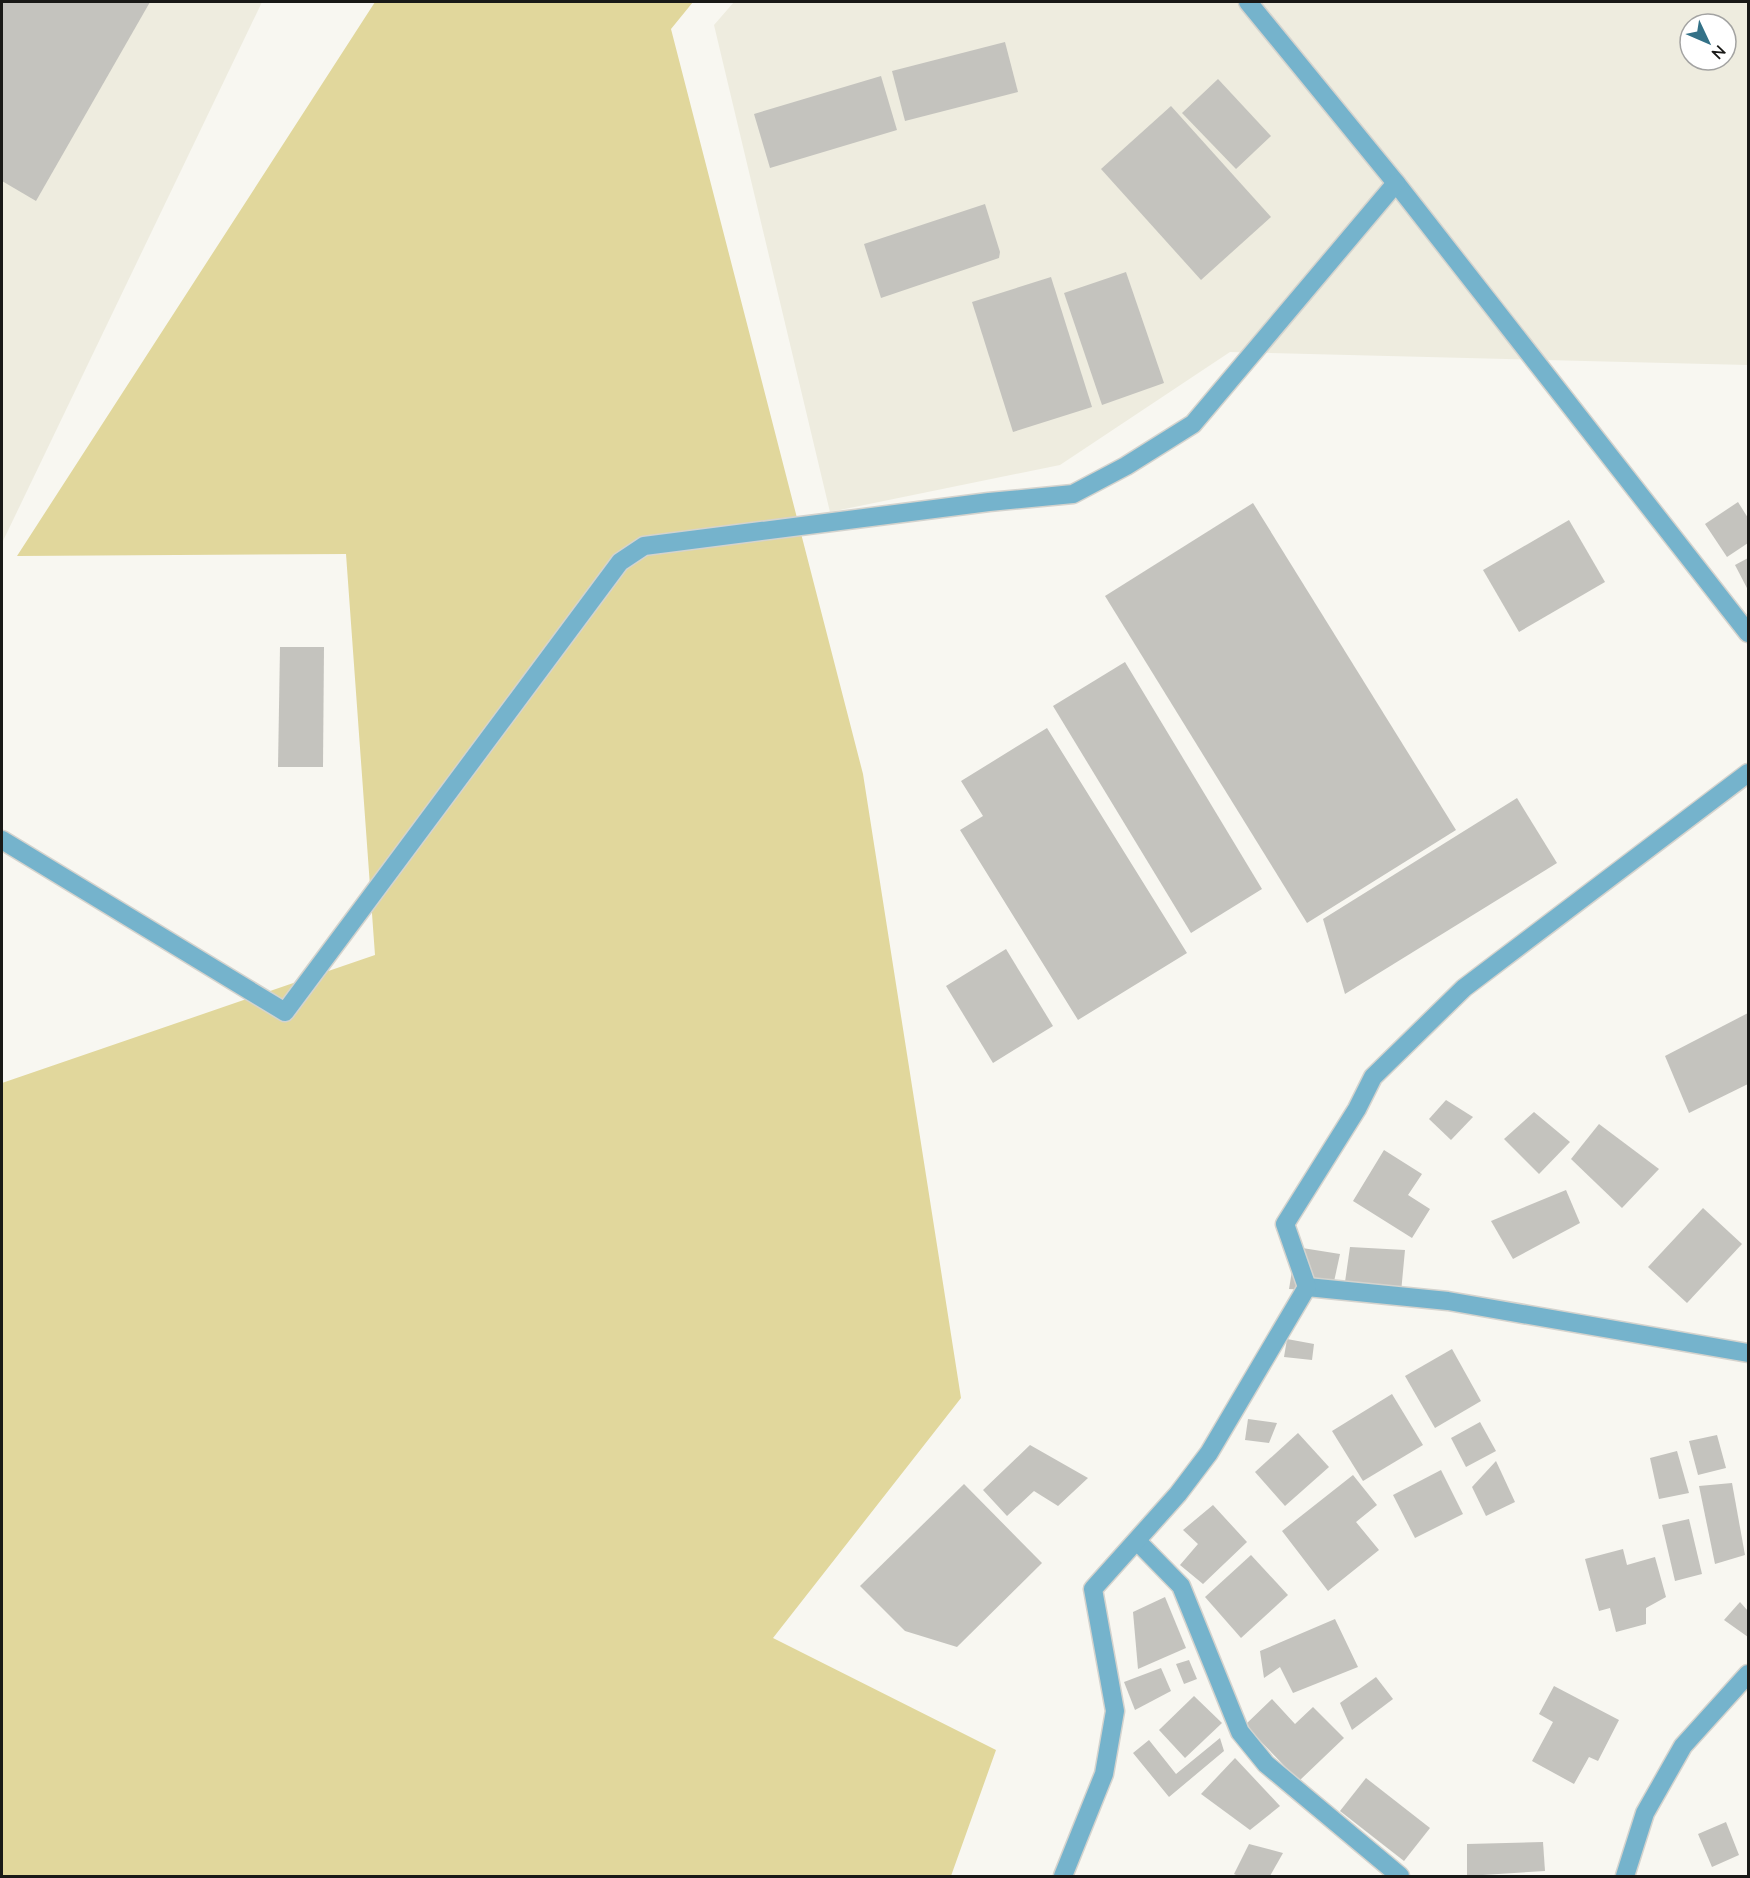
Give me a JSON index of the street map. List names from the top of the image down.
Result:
{
  "north": "bottom right"
}
